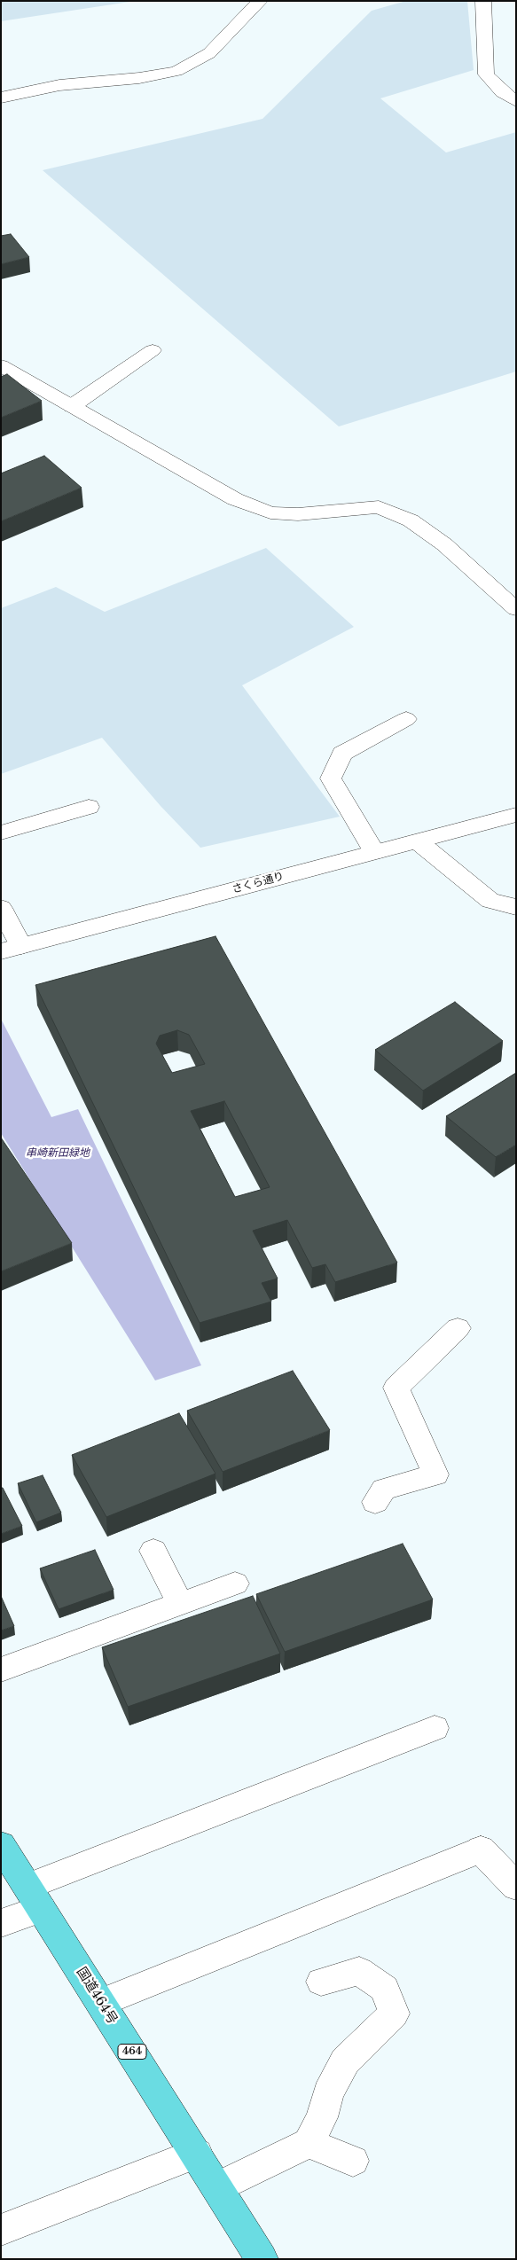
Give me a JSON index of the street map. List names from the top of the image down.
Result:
{
  "streets": {
    "highway": ["国道464号", "464"],
    "street": ["さくら通り"]
  },
  "parks": ["串崎新田緑地"]
}
